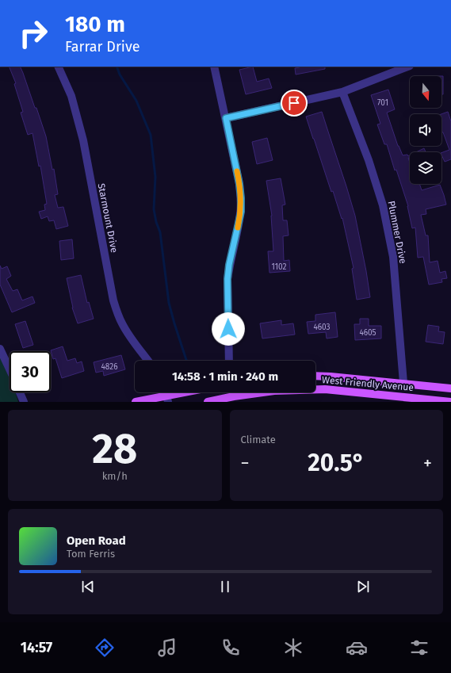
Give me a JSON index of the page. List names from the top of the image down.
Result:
{
  "streets": {
    "main road": ["West Friendly Avenue"],
    "street": ["Starmount Drive", "Plummer Drive"]
  },
  "crossings": [
    ["Plummer Drive", "West Friendly Avenue"]
  ],
  "house_numbers": [
    "701",
    "1102",
    "4603",
    "4605",
    "4826"
  ],
  "north": "bottom",
  "page": {
    "turn": ["180 m", "Farrar Drive"],
    "limit": "30",
    "trip": "14:58 · 1 min · 240 m",
    "tile": [
      ["28", "km/h"],
      "Climate"
    ],
    "heat": ["−", "20.5°", "+"],
    "song": ["Open Road", "Tom Ferris"],
    "tabs": "14:57"
  }
}
